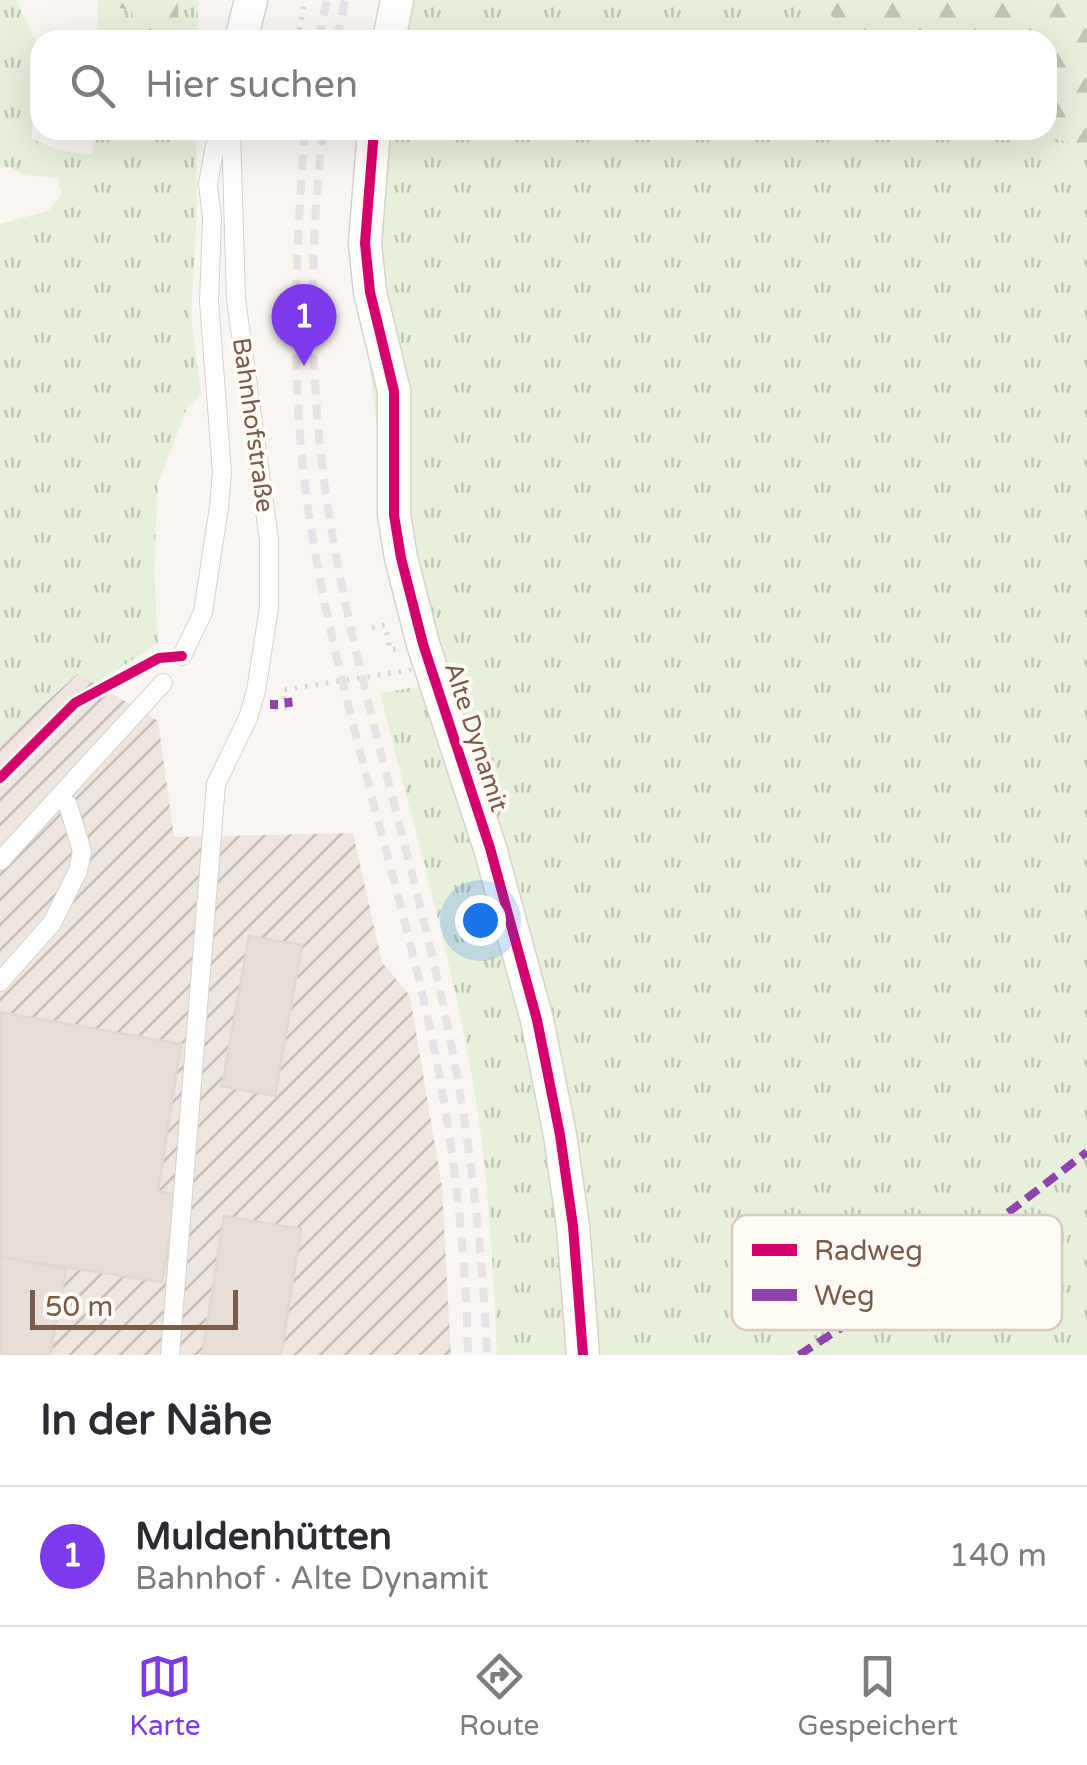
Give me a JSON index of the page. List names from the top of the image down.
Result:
{
  "streets": {
    "street": ["Alte Dynamit"],
    "lane": ["Bahnhofstraße"]
  },
  "legend": ["Radweg", "Weg"],
  "scale_bar": "50 m",
  "page": {
    "search": "Hier suchen",
    "pins": "1",
    "scale": "50 m",
    "heading": "In der Nähe",
    "list": [
      {
        "mark": "1",
        "name": "Muldenhütten",
        "note": "Bahnhof · Alte Dynamit",
        "value": "140 m"
      }
    ],
    "nav": ["Karte", "Route", "Gespeichert"]
  }
}
